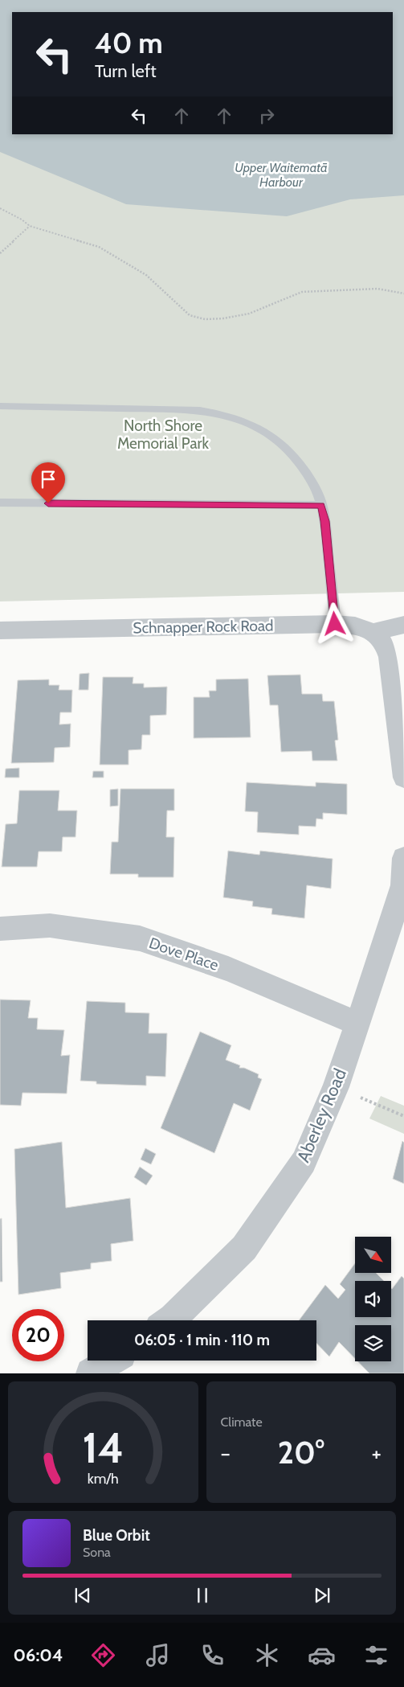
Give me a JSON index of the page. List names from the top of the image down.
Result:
{
  "streets": {
    "street": ["Schnapper Rock Road", "Dove Place", "Aberley Road"]
  },
  "crossings": [
    ["Dove Place", "Aberley Road"]
  ],
  "water": ["Upper Waitematā Harbour"],
  "parks": ["North Shore Memorial Park"],
  "north": "bottom right",
  "page": {
    "turn": ["40 m", "Turn left"],
    "limit": "20",
    "trip": "06:05 · 1 min · 110 m",
    "tile": "Climate",
    "heat": ["−", "20°", "+"],
    "song": ["Blue Orbit", "Sona"],
    "tabs": "06:04",
    "gauge": ["14", "km/h"]
  }
}
